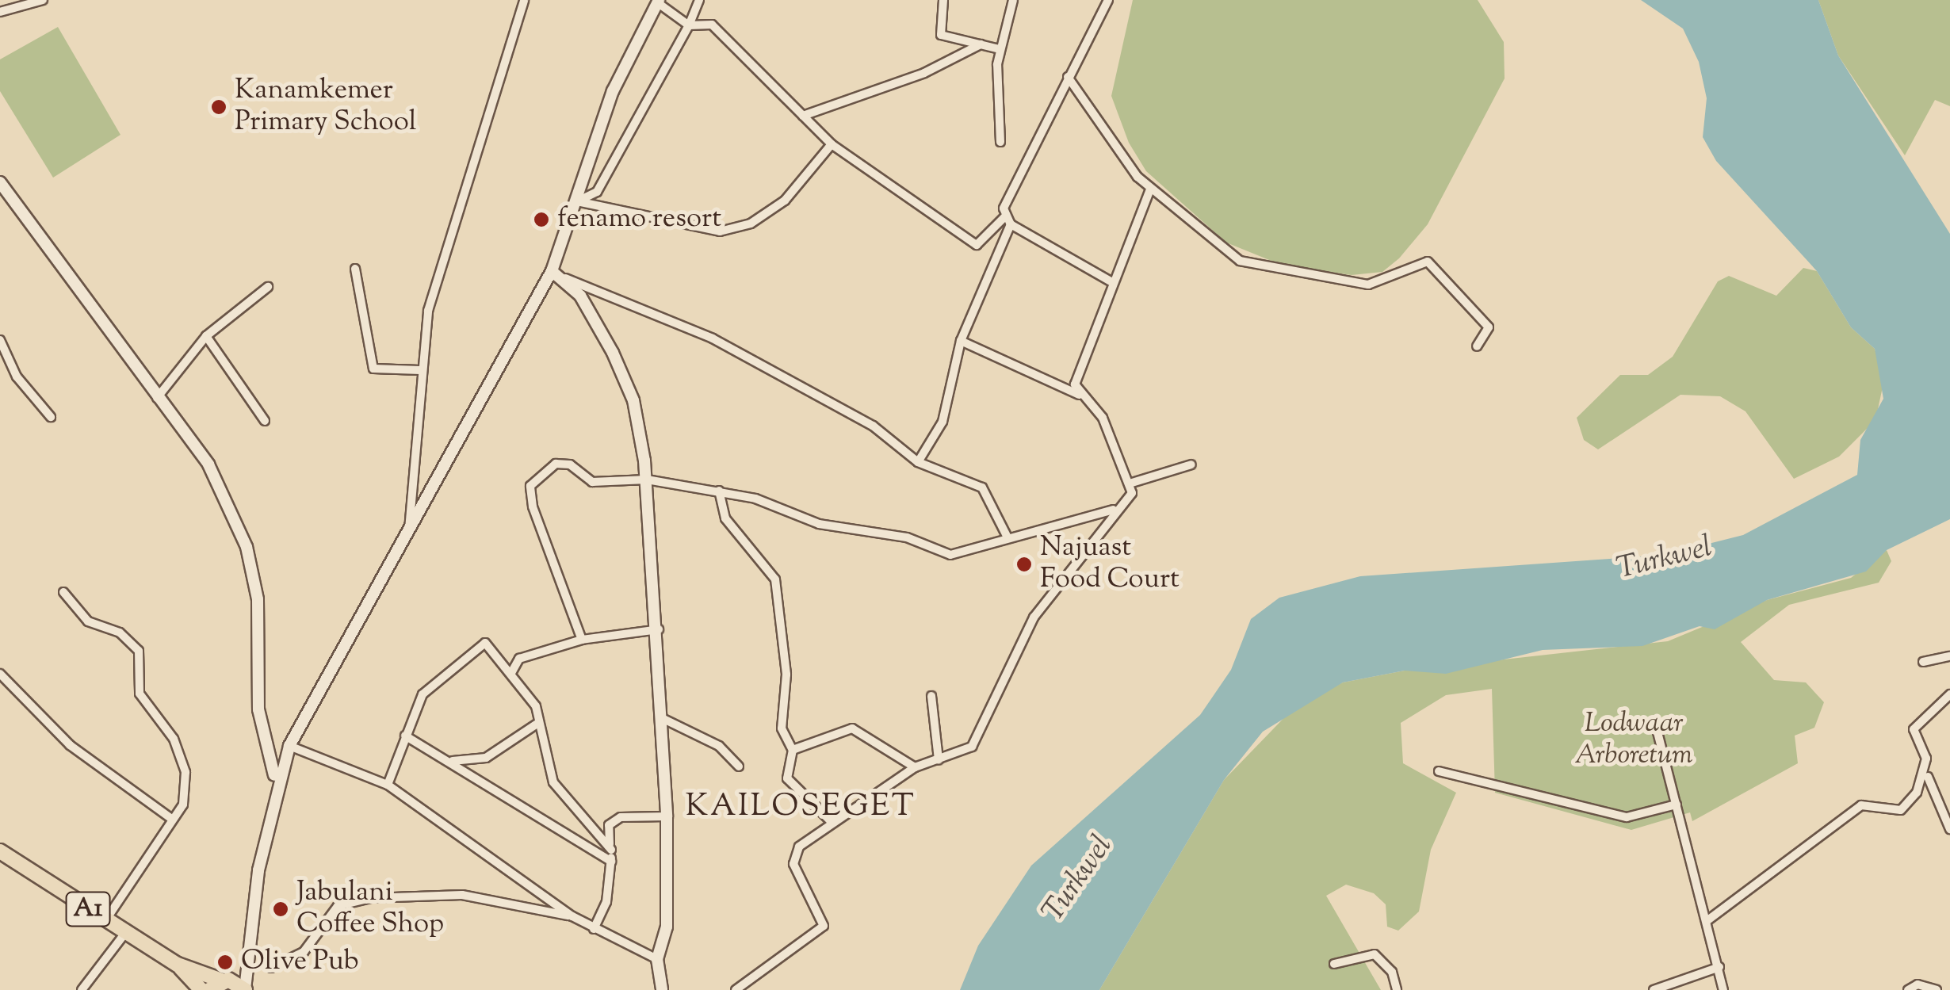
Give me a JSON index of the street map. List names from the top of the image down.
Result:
{
  "streets": {
    "highway": ["A1"]
  },
  "districts": ["KAILOSEGET"],
  "water": ["Turkwel"],
  "parks": ["Lodwaar Arboretum"],
  "places": [
    "Kanamkemer Primary School",
    "fenamo resort",
    "Najuast Food Court",
    "Jabulani Coffee Shop",
    "Olive Pub"
  ]
}
